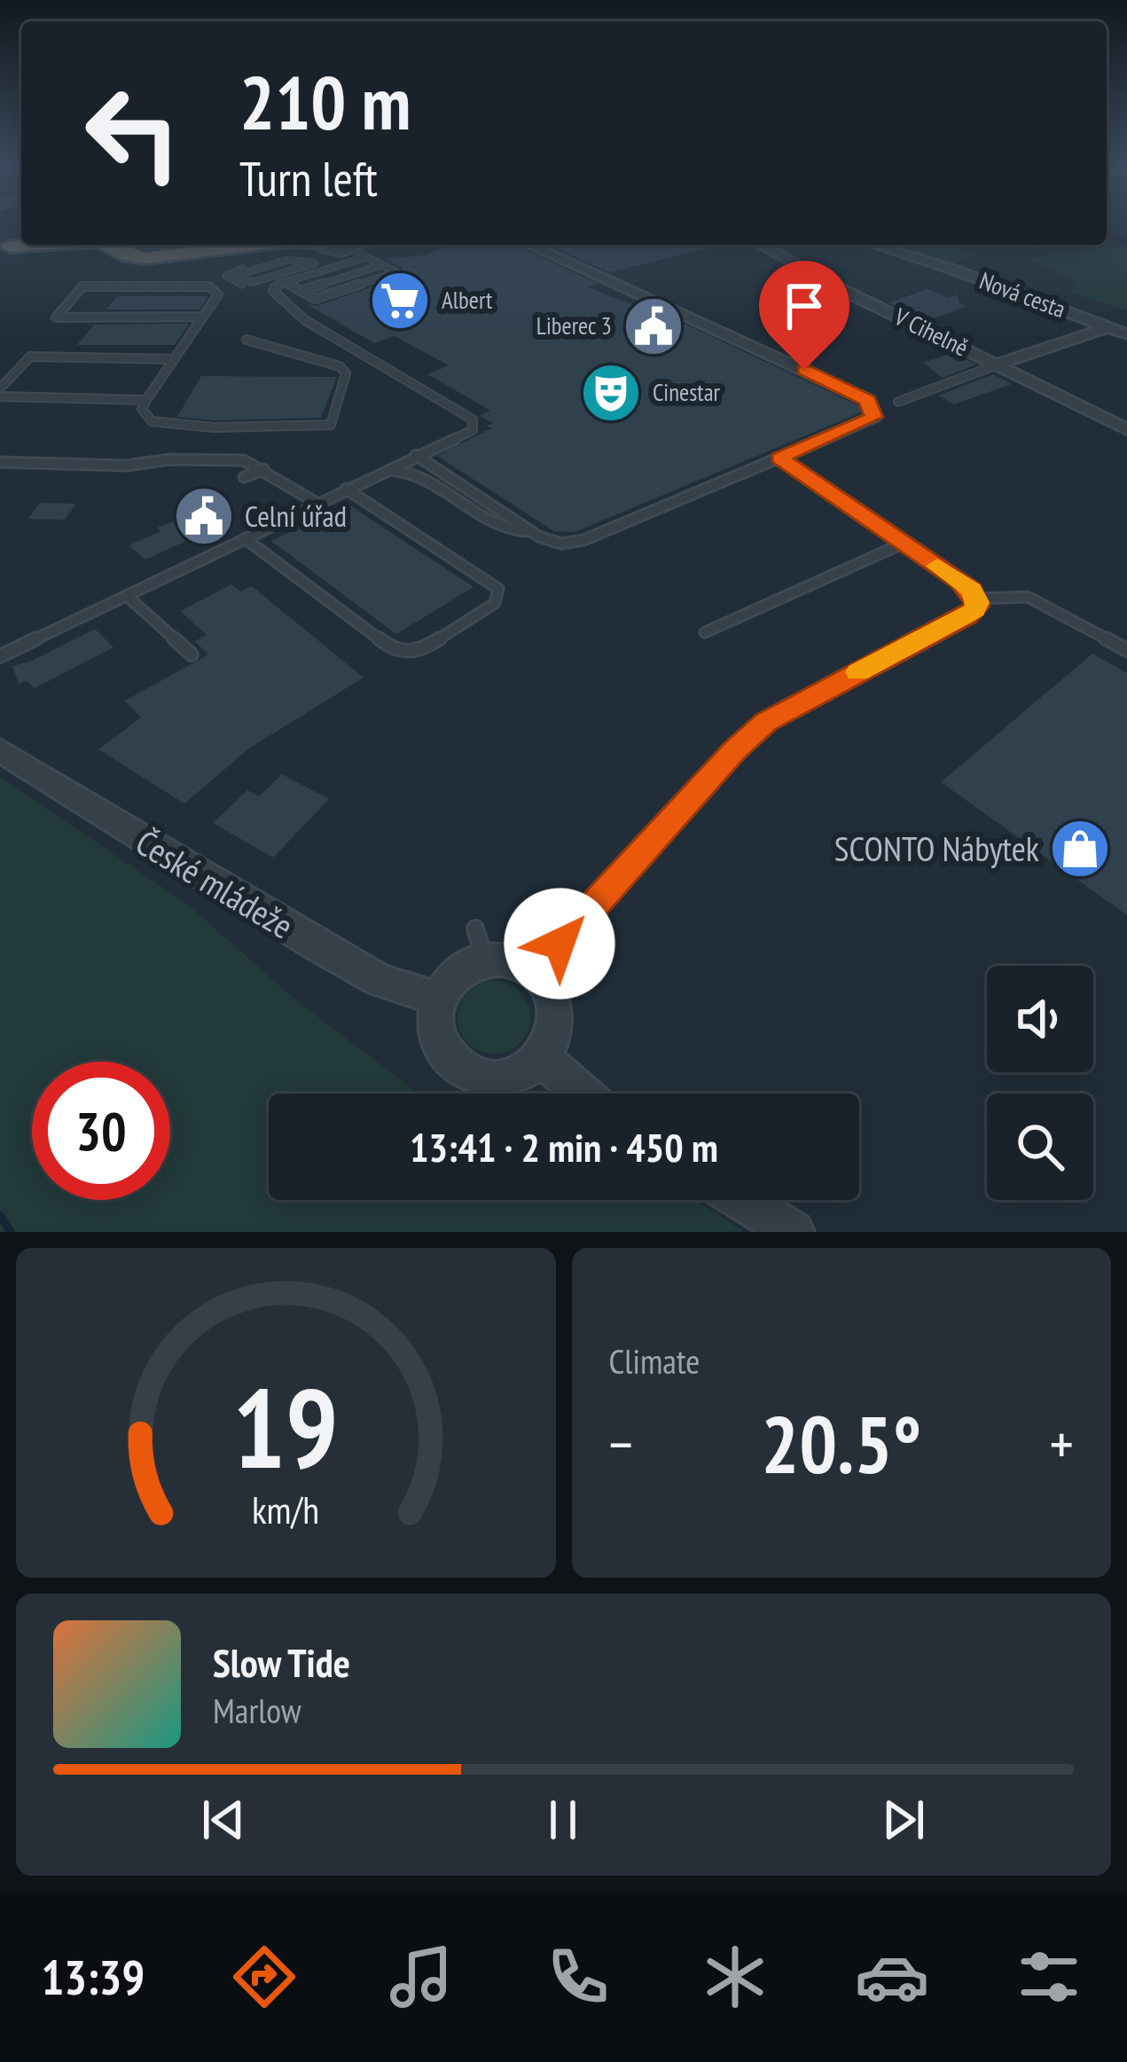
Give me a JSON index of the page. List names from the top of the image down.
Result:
{
  "streets": {
    "street": ["Nová cesta", "V Cihelně", "České mládeže"]
  },
  "crossings": [
    ["Nová cesta", "V Cihelně"]
  ],
  "places": {
    "supermarket": ["Albert"],
    "public building": ["Liberec 3", "Celní úřad"],
    "theatre": ["Cinestar"],
    "shop": ["SCONTO Nábytek"]
  },
  "page": {
    "turn": ["210 m", "Turn left"],
    "limit": "30",
    "trip": "13:41 · 2 min · 450 m",
    "tile": "Climate",
    "heat": ["−", "20.5°", "+"],
    "song": ["Slow Tide", "Marlow"],
    "tabs": "13:39",
    "gauge": ["19", "km/h"]
  }
}
